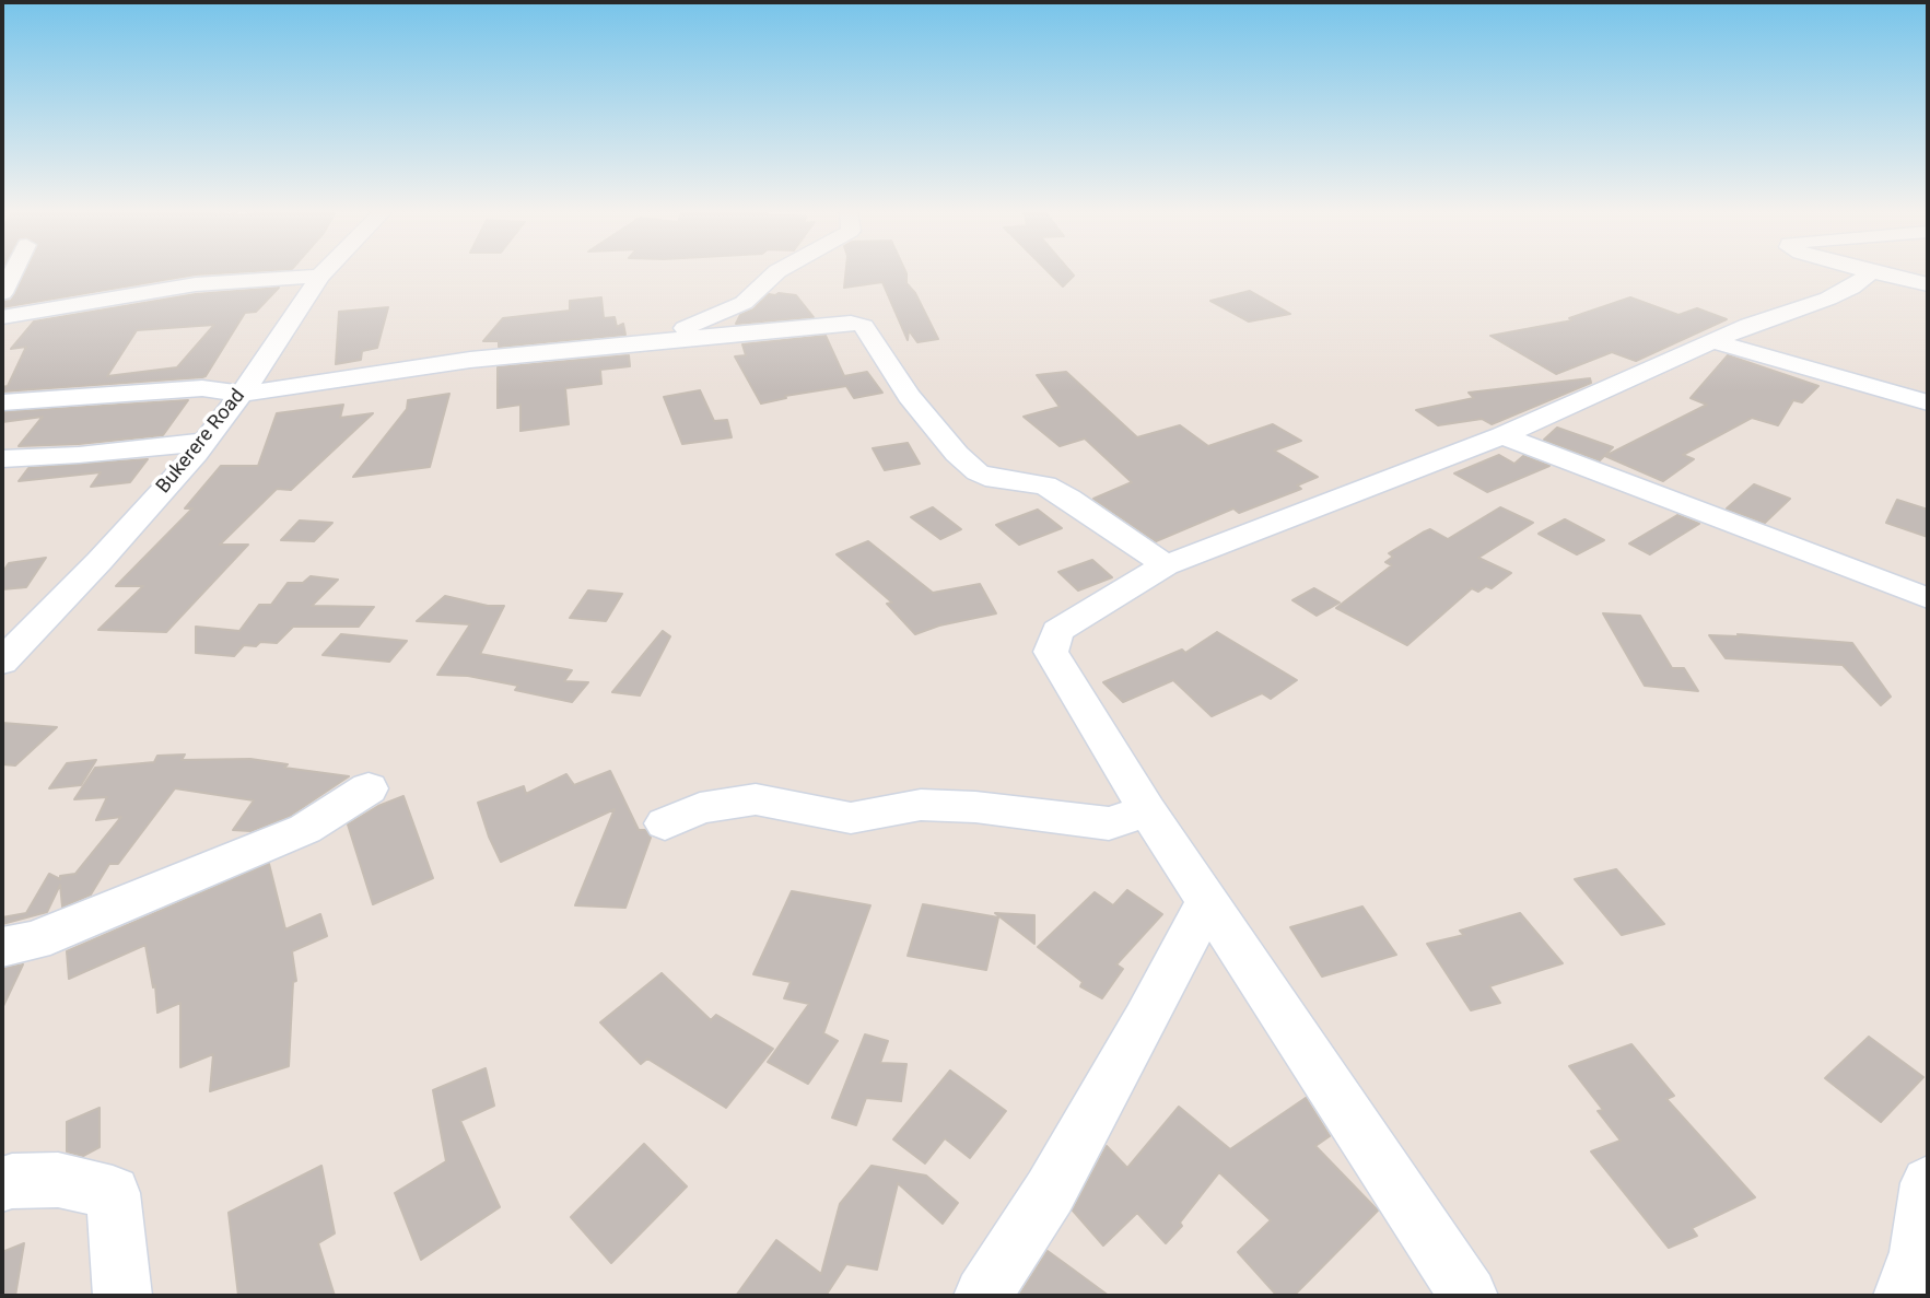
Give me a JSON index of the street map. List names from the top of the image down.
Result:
{
  "streets": {
    "street": ["Bukerere Road"]
  }
}
